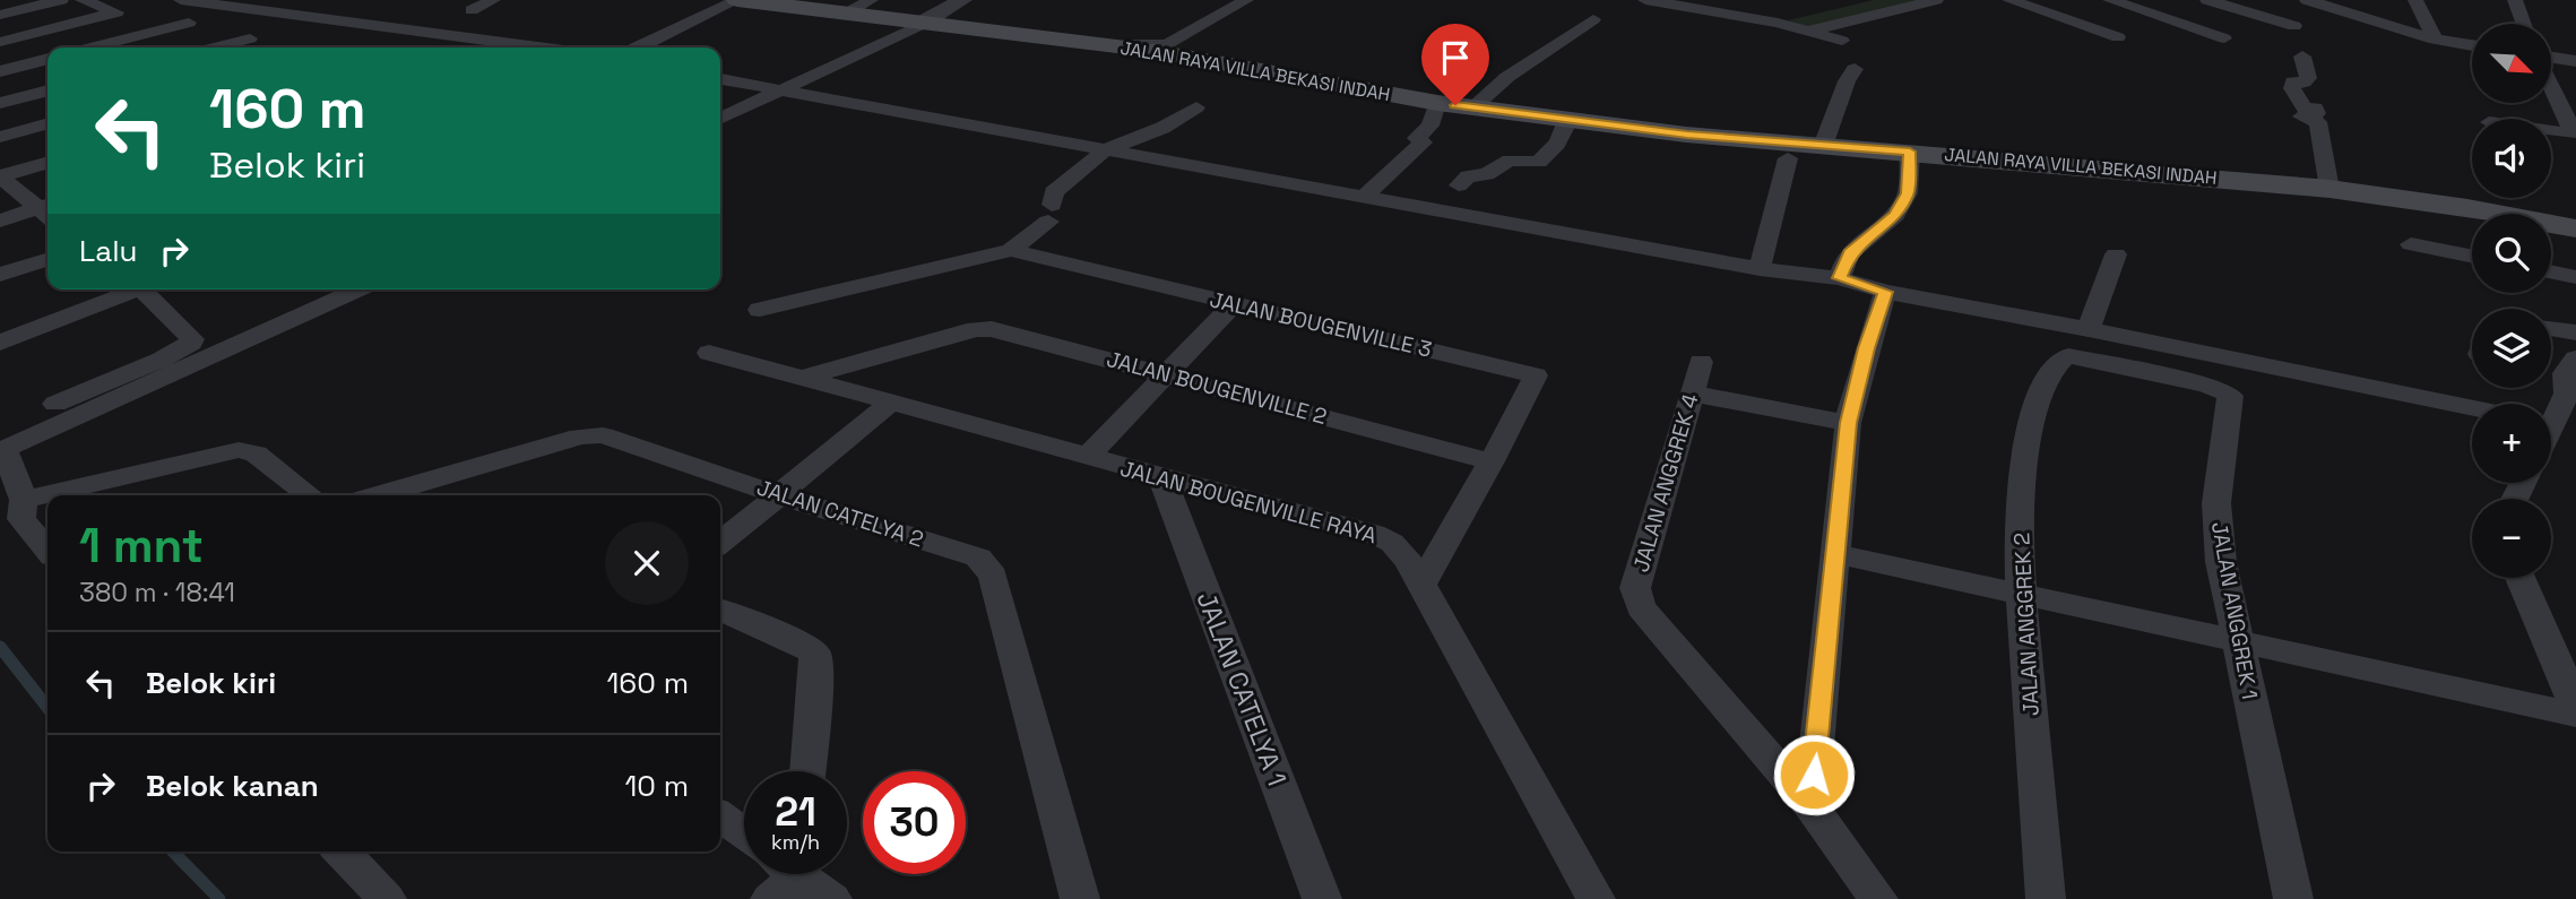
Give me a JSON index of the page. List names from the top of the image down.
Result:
{
  "streets": {
    "main road": ["JALAN RAYA VILLA BEKASI INDAH"],
    "street": [
      "JALAN BOUGENVILLE 3",
      "JALAN BOUGENVILLE 2",
      "JALAN ANGGREK 4",
      "JALAN BOUGENVILLE RAYA",
      "JALAN CATELYA 2",
      "JALAN ANGGREK 1",
      "JALAN ANGGREK 2",
      "JALAN CATELYA 1"
    ]
  },
  "crossings": [
    ["JALAN BOUGENVILLE 3", "JALAN BOUGENVILLE 2"],
    ["JALAN BOUGENVILLE 2", "JALAN BOUGENVILLE RAYA"],
    ["JALAN BOUGENVILLE RAYA", "JALAN CATELYA 1"],
    ["JALAN ANGGREK 1", "JALAN ANGGREK 2"]
  ],
  "north": "bottom right",
  "page": {
    "map_buttons": ["+", "−"],
    "turn": ["160 m", "Belok kiri"],
    "then": "Lalu",
    "heading": ["1 mnt", "380 m · 18:41"],
    "list": [
      {
        "name": "Belok kiri",
        "value": "160 m"
      },
      {
        "name": "Belok kanan",
        "value": "10 m"
      }
    ],
    "speed": "21 km/h",
    "limit": "30"
  }
}
